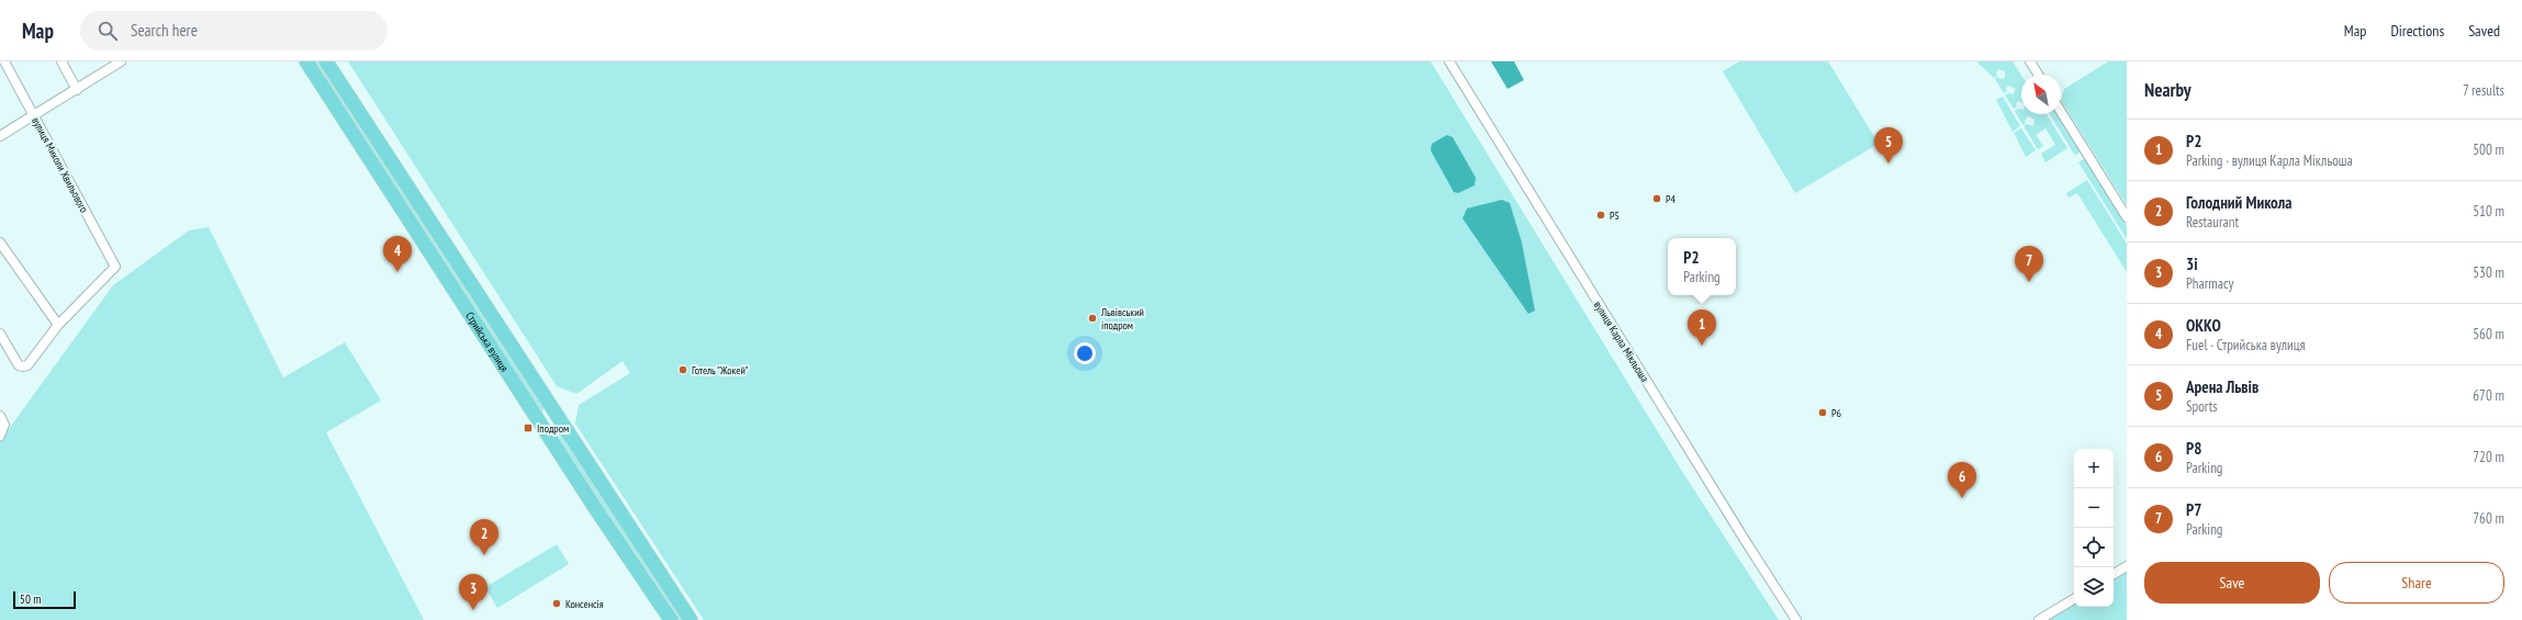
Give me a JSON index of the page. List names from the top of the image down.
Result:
{
  "streets": {
    "main road": ["Стрийська вулиця"],
    "street": ["вулиця Миколи Хвильового", "вулиця Карла Мікльоша"]
  },
  "places": {
    "other": [
      "P4",
      "P5",
      "Львівський іподром",
      "Готель \"Жокей\"",
      "P6",
      "Консенсія"
    ],
    "transit": ["Іподром"]
  },
  "scale_bar": "50 m",
  "north": "top left",
  "page": {
    "header": "Map",
    "search": "Search here",
    "nav": ["Map", "Directions", "Saved"],
    "heading": ["Nearby", "7 results"],
    "list": [
      {
        "mark": "1",
        "name": "P2",
        "note": "Parking · вулиця Карла Мікльоша",
        "value": "500 m"
      },
      {
        "mark": "2",
        "name": "Голодний Микола",
        "note": "Restaurant",
        "value": "510 m"
      },
      {
        "mark": "3",
        "name": "3і",
        "note": "Pharmacy",
        "value": "530 m"
      },
      {
        "mark": "4",
        "name": "ОККО",
        "note": "Fuel · Стрийська вулиця",
        "value": "560 m"
      },
      {
        "mark": "5",
        "name": "Арена Львів",
        "note": "Sports",
        "value": "670 m"
      },
      {
        "mark": "6",
        "name": "P8",
        "note": "Parking",
        "value": "720 m"
      },
      {
        "mark": "7",
        "name": "P7",
        "note": "Parking",
        "value": "760 m"
      }
    ],
    "pins": [
      "5",
      "4",
      "7",
      "1",
      "6",
      "2",
      "3"
    ],
    "popup": ["P2", "Parking"],
    "map_buttons": ["+", "−"],
    "buttons": ["Save", "Share"],
    "scale": "50 m"
  }
}
